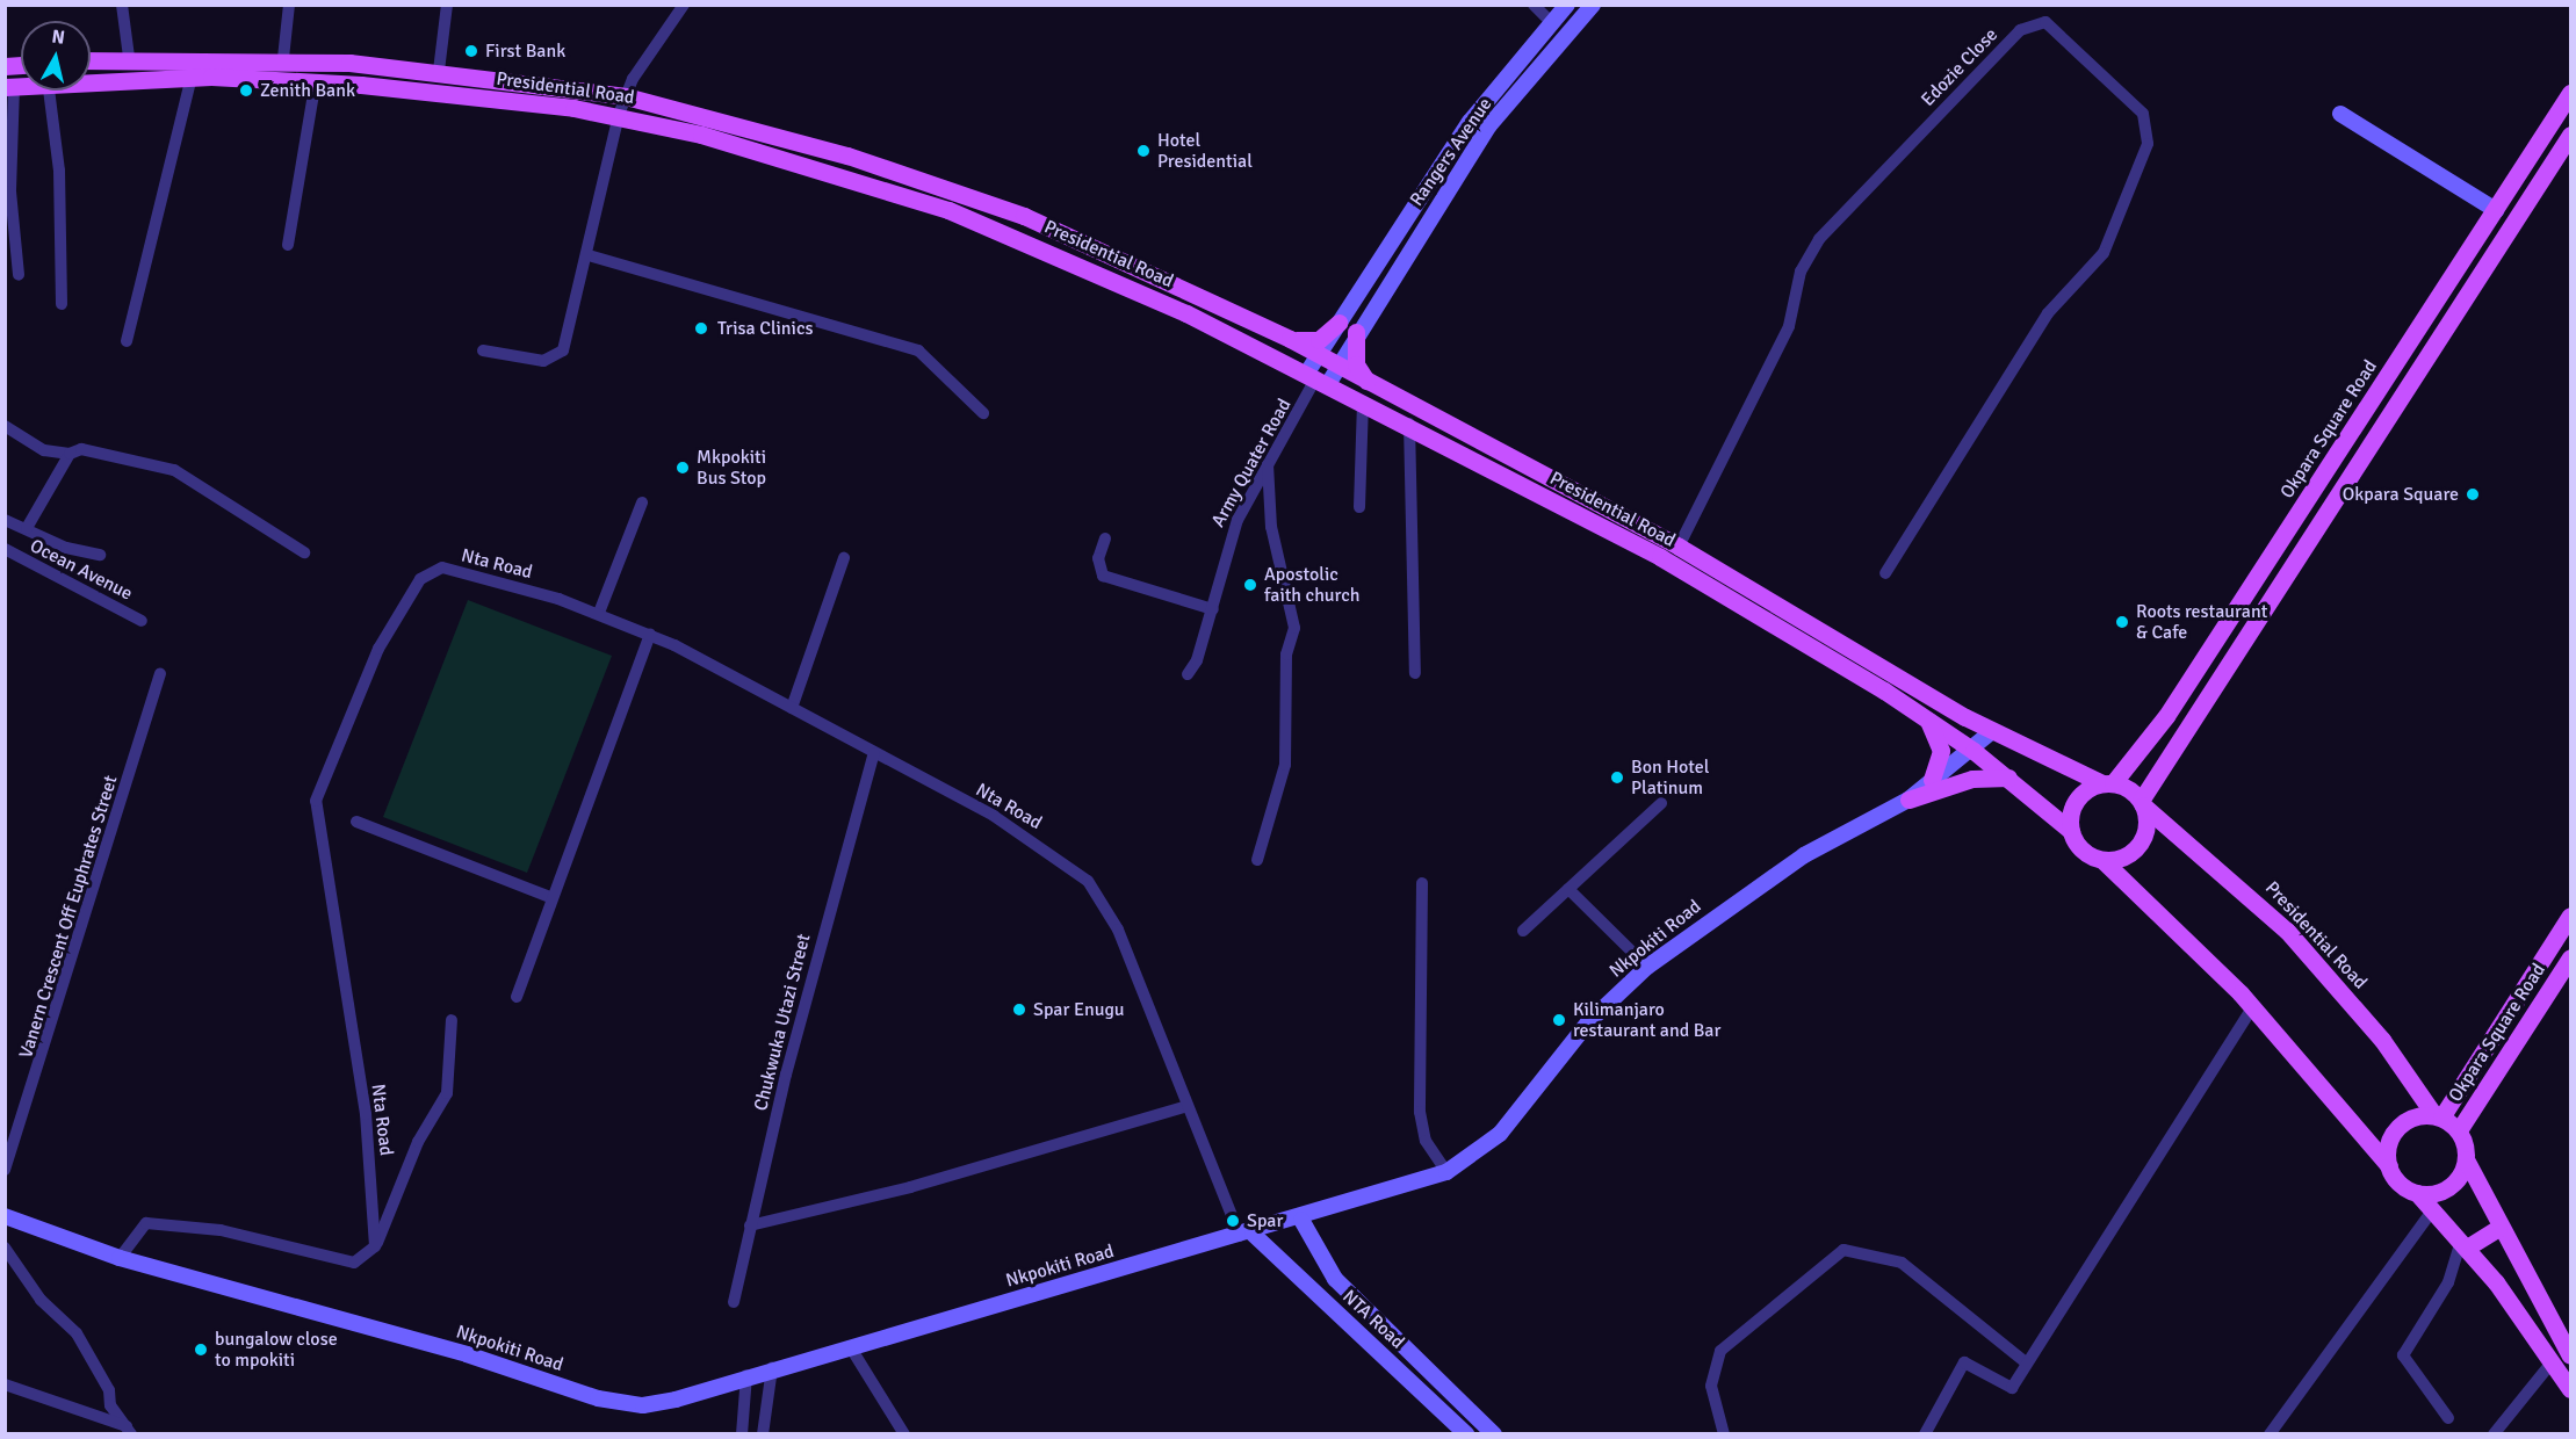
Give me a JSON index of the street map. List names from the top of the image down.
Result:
{
  "streets": {
    "main road": [
      "Presidential Road",
      "Rangers Avenue",
      "Okpara Square Road",
      "Nkpokiti Road",
      "NTA Road"
    ],
    "street": [
      "Edozie Close",
      "Army Quater Road",
      "Nta Road",
      "Ocean Avenue",
      "Vanern Crescent Off Euphrates Street",
      "Chukwuka Utazi Street"
    ]
  },
  "crossings": [
    ["Edozie Close", "Presidential Road"],
    ["Presidential Road", "Rangers Avenue"],
    ["Presidential Road", "Okpara Square Road"],
    ["Presidential Road", "Army Quater Road"],
    ["Presidential Road", "Nkpokiti Road"],
    ["Rangers Avenue", "Army Quater Road"],
    ["Nta Road", "Nkpokiti Road"],
    ["Nta Road", "Chukwuka Utazi Street"],
    ["Nta Road", "NTA Road"],
    ["Nkpokiti Road", "NTA Road"]
  ],
  "places": [
    "First Bank",
    "Zenith Bank",
    "Hotel Presidential",
    "Trisa Clinics",
    "Mkpokiti Bus Stop",
    "Okpara Square",
    "Apostolic faith church",
    "Roots restaurant & Cafe",
    "Bon Hotel Platinum",
    "Spar Enugu",
    "Kilimanjaro restaurant and Bar",
    "Spar",
    "bungalow close to mpokiti"
  ],
  "north": "top"
}
